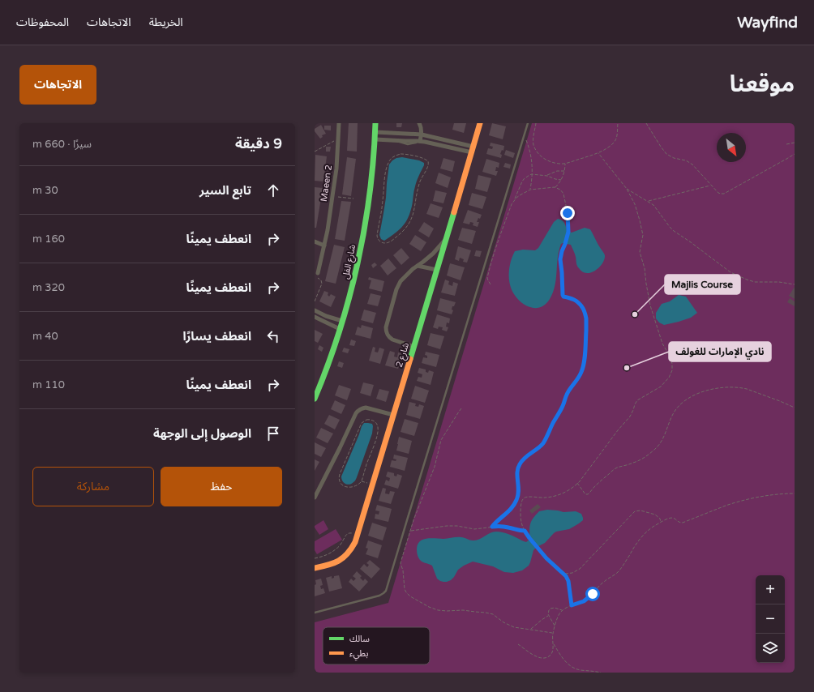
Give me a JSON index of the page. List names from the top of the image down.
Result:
{
  "streets": {
    "street": ["Maeen 2", "شارع الفل", "شارع 2"]
  },
  "places": ["Majlis Course", "نادي الإمارات للغولف"],
  "legend": ["سالك", "بطيء"],
  "north": "bottom right",
  "page": {
    "header": "Wayfind",
    "nav": ["الخريطة", "الاتجاهات", "المحفوظات"],
    "title": "موقعنا",
    "buttons": [
      "الاتجاهات",
      ["حفظ", "مشاركة"]
    ],
    "heading": ["9 دقيقة", "سيرًا · 660 m"],
    "list": [
      ["تابع السير", "30 m"],
      ["انعطف يمينًا", "160 m"],
      ["انعطف يمينًا", "320 m"],
      ["انعطف يسارًا", "40 m"],
      ["انعطف يمينًا", "110 m"],
      "الوصول إلى الوجهة"
    ],
    "map_buttons": ["+", "−"]
  }
}
